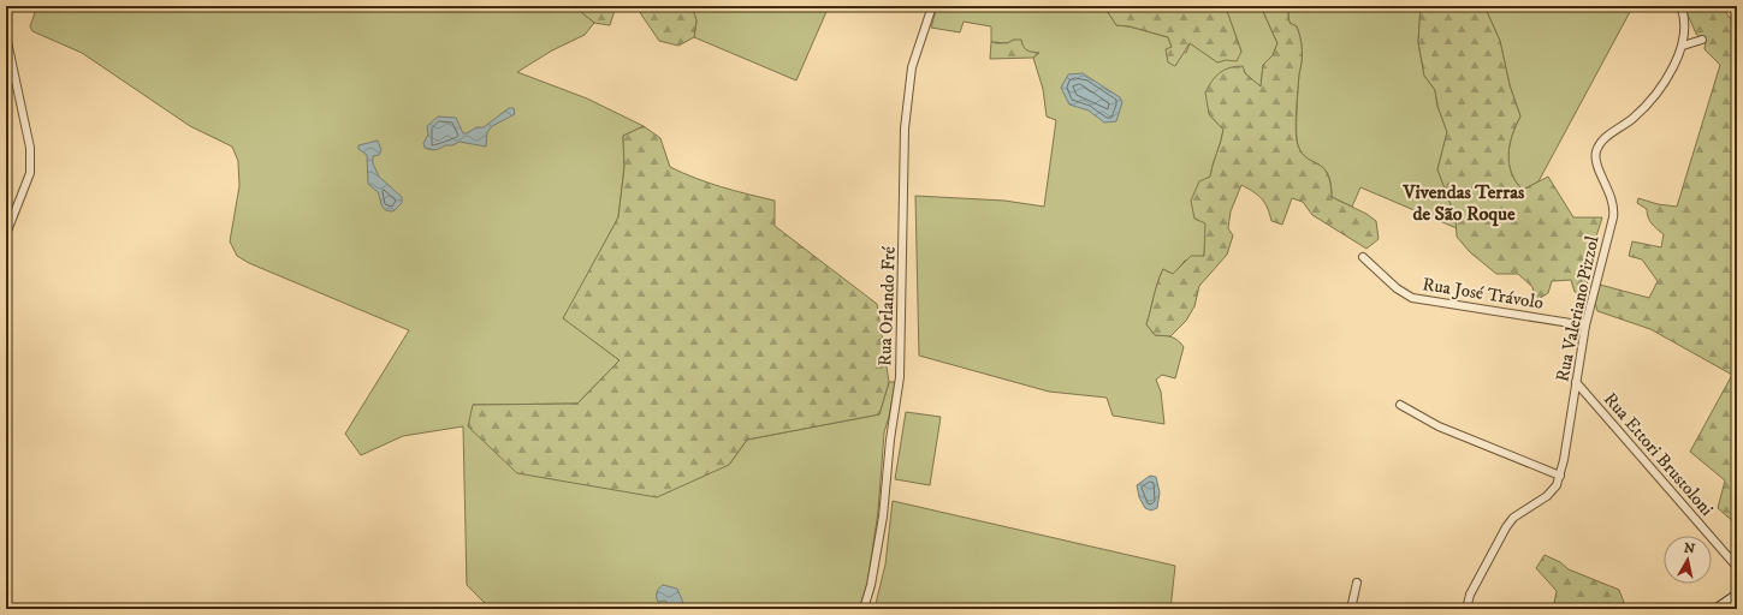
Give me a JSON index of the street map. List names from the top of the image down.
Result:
{
  "streets": {
    "street": [
      "Rua José Trávolo",
      "Rua Orlando Fré",
      "Rua Valeriano Pizzol",
      "Rua Ettori Brustoloni"
    ]
  },
  "crossings": [
    ["Rua José Trávolo", "Rua Valeriano Pizzol"],
    ["Rua Valeriano Pizzol", "Rua Ettori Brustoloni"]
  ],
  "districts": ["Vivendas Terras de São Roque"],
  "north": "top"
}
